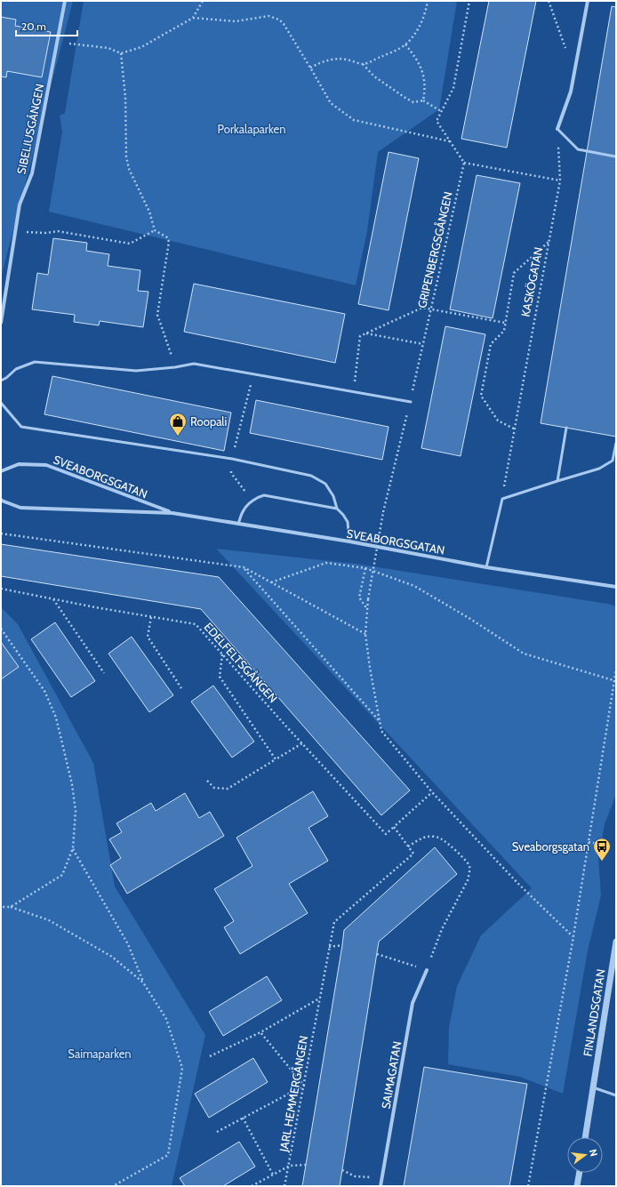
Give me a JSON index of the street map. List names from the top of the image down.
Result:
{
  "streets": {
    "street": [
      "SIBELIUSGÅNGEN",
      "SVEABORGSGATAN",
      "FINLANDSGATAN",
      "SAIMAGATAN"
    ],
    "path": [
      "GRIPENBERGSGÅNGEN",
      "KASKÖGATAN",
      "EDELFELTSGÅNGEN",
      "JARL HEMMERGÅNGEN"
    ]
  },
  "parks": ["Porkalaparken", "Saimaparken"],
  "places": {
    "shop": ["Roopali"],
    "bus stop": ["Sveaborgsgatan"]
  },
  "scale_bar": "20 m",
  "north": "right"
}
